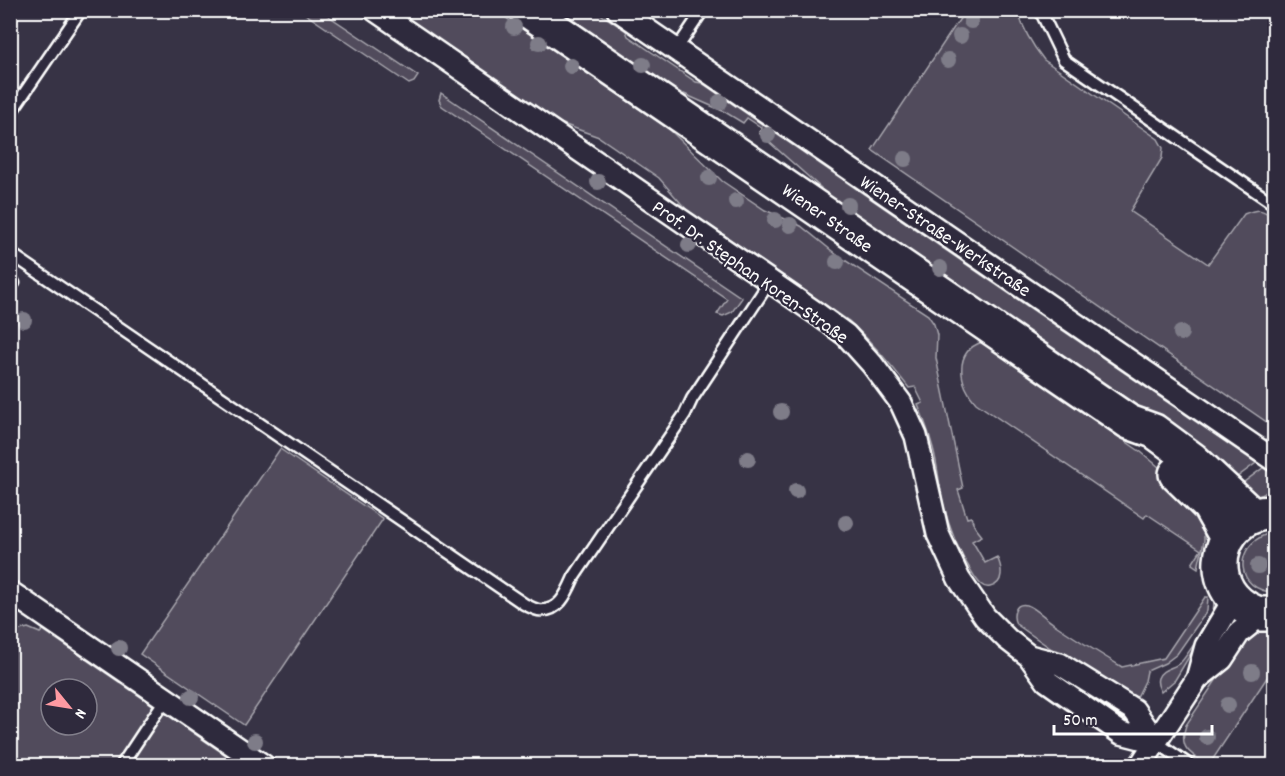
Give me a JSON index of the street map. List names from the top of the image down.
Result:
{
  "streets": {
    "main road": ["Wiener Straße"],
    "street": ["Wiener-Straße-Werkstraße", "Prof. Dr. Stephan Koren-Straße"]
  },
  "scale_bar": "50 m",
  "north": "bottom right"
}
